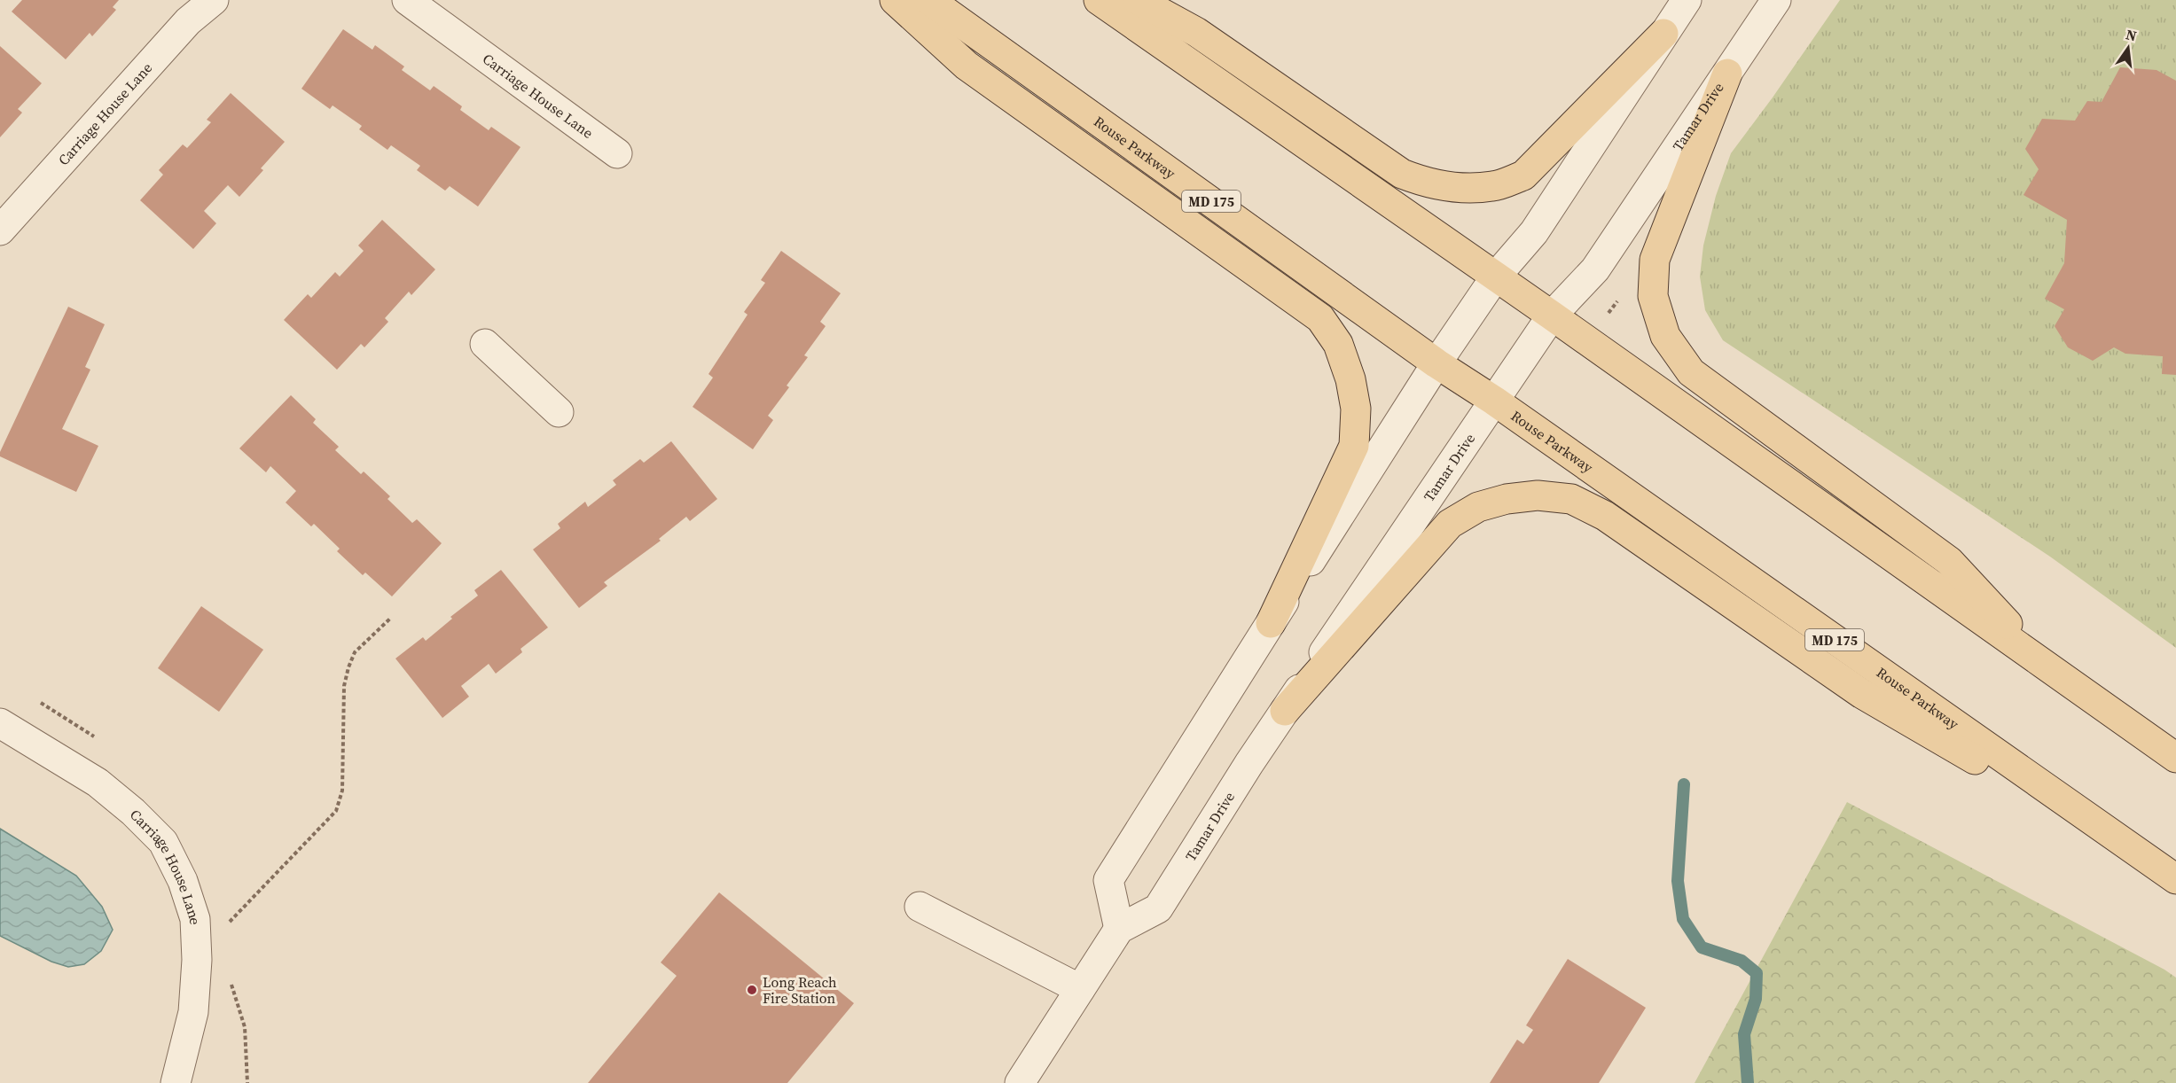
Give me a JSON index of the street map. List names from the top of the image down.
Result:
{
  "streets": {
    "main road": ["Rouse Parkway", "MD 175"],
    "street": ["Carriage House Lane", "Tamar Drive"]
  },
  "crossings": [
    ["Tamar Drive", "Rouse Parkway"]
  ],
  "places": ["Long Reach Fire Station"],
  "north": "top"
}
